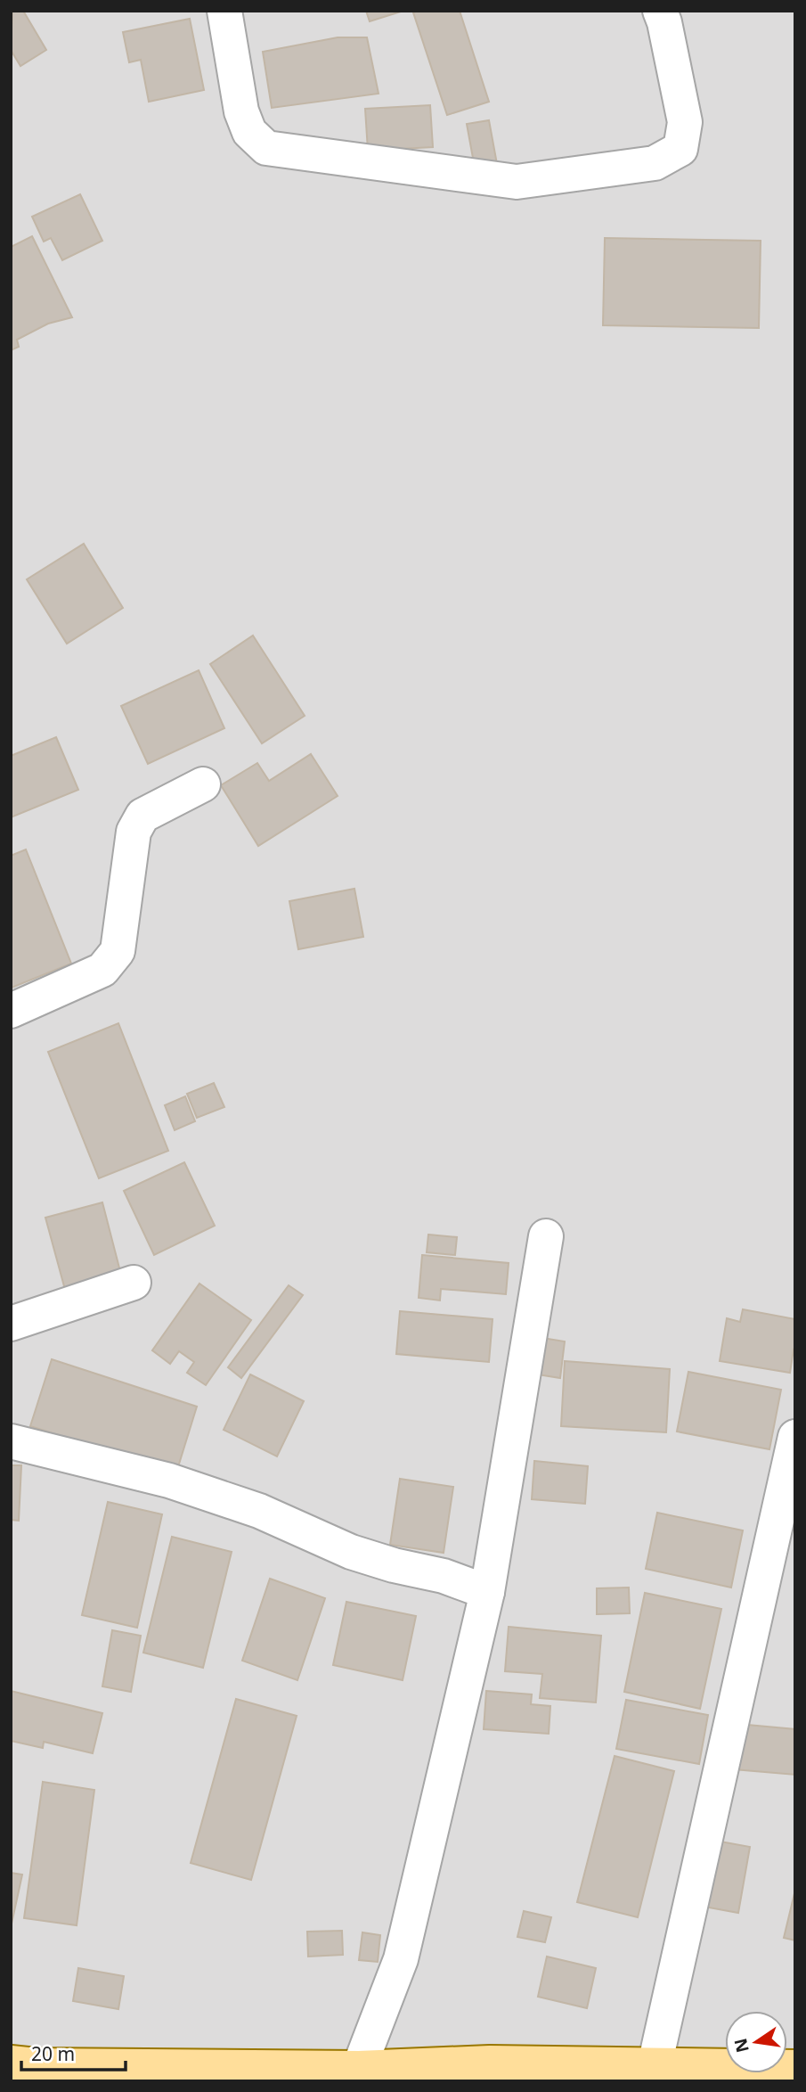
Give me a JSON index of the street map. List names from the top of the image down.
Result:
{
  "scale_bar": "20 m",
  "north": "left"
}
